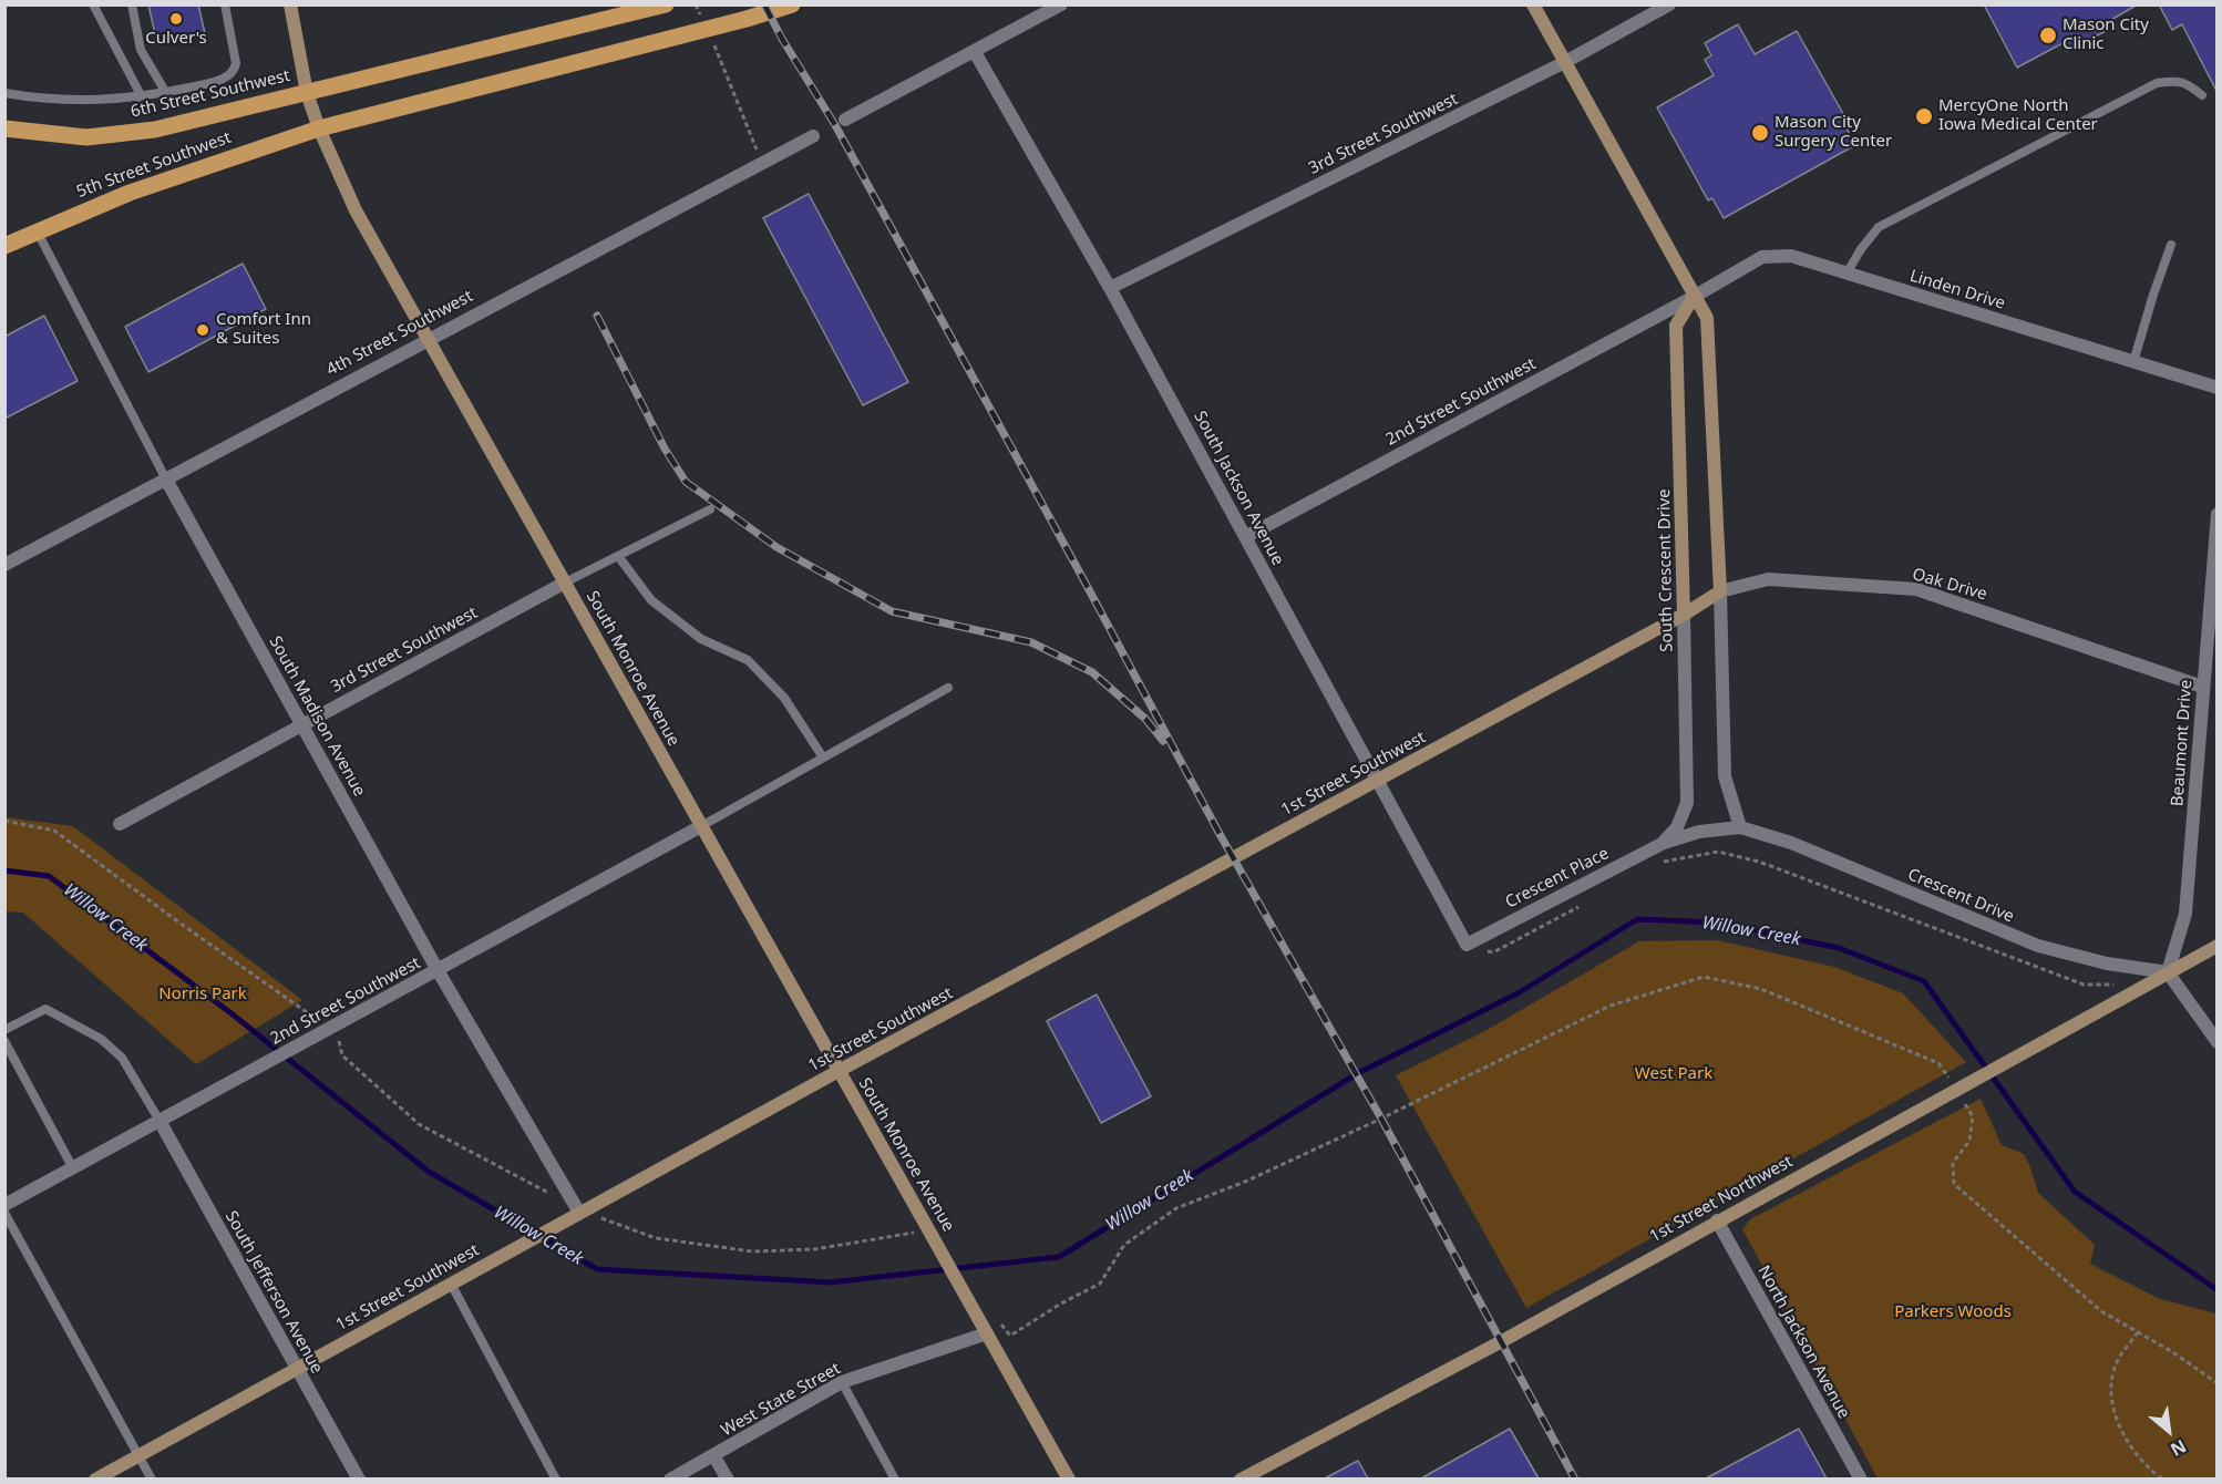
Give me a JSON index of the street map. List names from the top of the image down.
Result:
{
  "streets": {
    "main road": [
      "6th Street Southwest",
      "5th Street Southwest",
      "South Crescent Drive",
      "Oak Drive",
      "South Monroe Avenue",
      "1st Street Southwest",
      "1st Street Northwest"
    ],
    "street": [
      "3rd Street Southwest",
      "Linden Drive",
      "4th Street Southwest",
      "2nd Street Southwest",
      "South Jackson Avenue",
      "South Madison Avenue",
      "Beaumont Drive",
      "Crescent Place",
      "Crescent Drive",
      "South Jefferson Avenue",
      "North Jackson Avenue",
      "West State Street"
    ]
  },
  "crossings": [
    ["6th Street Southwest", "South Monroe Avenue"],
    ["3rd Street Southwest", "South Jackson Avenue"],
    ["3rd Street Southwest", "South Monroe Avenue"],
    ["3rd Street Southwest", "South Madison Avenue"],
    ["5th Street Southwest", "South Monroe Avenue"],
    ["5th Street Southwest", "South Madison Avenue"],
    ["Linden Drive", "2nd Street Southwest"],
    ["Linden Drive", "South Crescent Drive"],
    ["4th Street Southwest", "South Monroe Avenue"],
    ["4th Street Southwest", "South Madison Avenue"],
    ["2nd Street Southwest", "South Jackson Avenue"],
    ["2nd Street Southwest", "South Crescent Drive"],
    ["2nd Street Southwest", "South Monroe Avenue"],
    ["2nd Street Southwest", "South Madison Avenue"],
    ["2nd Street Southwest", "South Jefferson Avenue"],
    ["South Jackson Avenue", "1st Street Southwest"],
    ["South Jackson Avenue", "Crescent Place"],
    ["South Crescent Drive", "Oak Drive"],
    ["South Crescent Drive", "1st Street Southwest"],
    ["South Crescent Drive", "Crescent Place"],
    ["South Crescent Drive", "Crescent Drive"],
    ["Oak Drive", "Beaumont Drive"],
    ["Oak Drive", "1st Street Southwest"],
    ["South Monroe Avenue", "1st Street Southwest"],
    ["South Monroe Avenue", "West State Street"],
    ["South Madison Avenue", "1st Street Southwest"],
    ["Beaumont Drive", "Crescent Drive"],
    ["Beaumont Drive", "1st Street Northwest"],
    ["1st Street Southwest", "South Jefferson Avenue"],
    ["Crescent Place", "Crescent Drive"],
    ["Crescent Drive", "1st Street Northwest"],
    ["1st Street Northwest", "North Jackson Avenue"]
  ],
  "water": ["Willow Creek"],
  "parks": ["Norris Park", "West Park", "Parkers Woods"],
  "places": [
    "Culver's",
    "Mason City Clinic",
    "MercyOne North Iowa Medical Center",
    "Mason City Surgery Center",
    "Comfort Inn & Suites"
  ],
  "north": "bottom right"
}
